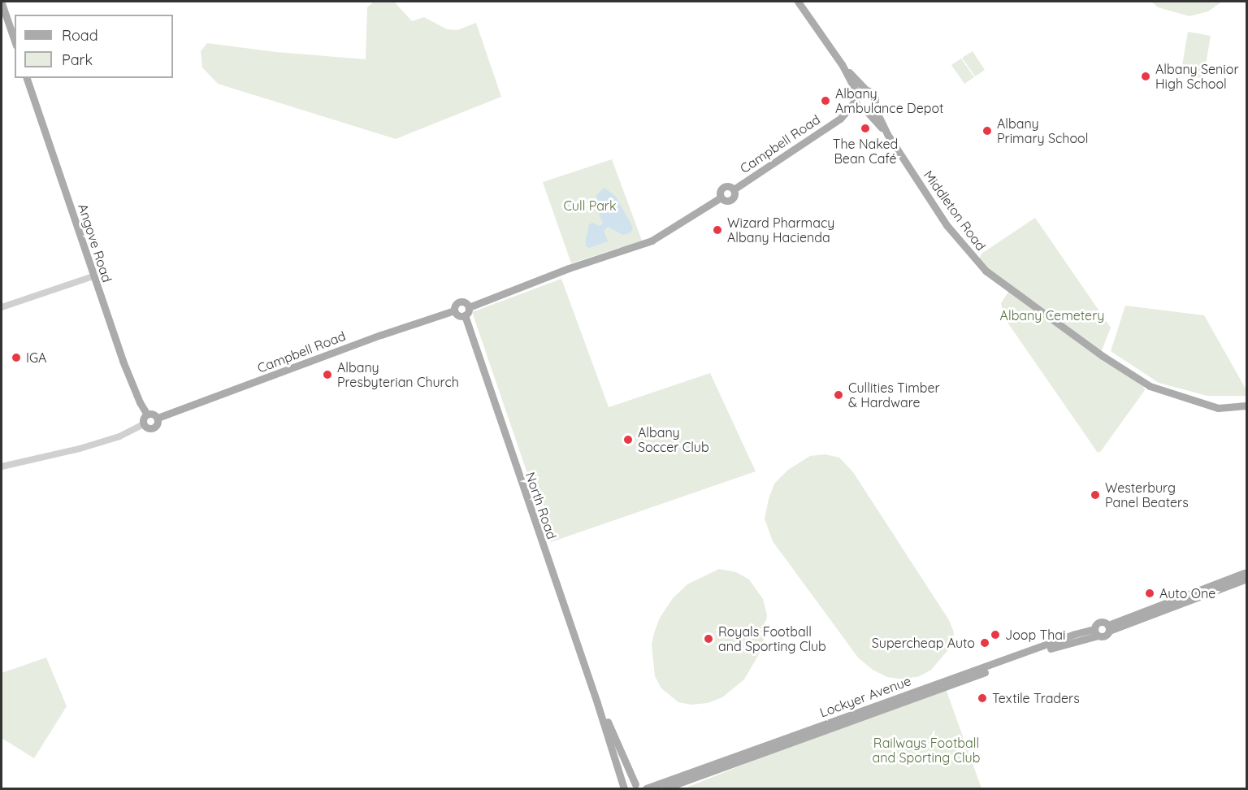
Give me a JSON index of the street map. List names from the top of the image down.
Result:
{
  "streets": {
    "main road": [
      "Campbell Road",
      "Middleton Road",
      "Angove Road",
      "North Road",
      "Lockyer Avenue"
    ]
  },
  "crossings": [
    ["Campbell Road", "Middleton Road"],
    ["Campbell Road", "Angove Road"],
    ["Campbell Road", "North Road"]
  ],
  "parks": ["Cull Park", "Albany Cemetery", "Railways Football and Sporting Club"],
  "places": [
    "Albany Senior High School",
    "Albany Ambulance Depot",
    "The Naked Bean Café",
    "Albany Primary School",
    "Wizard Pharmacy Albany Hacienda",
    "IGA",
    "Albany Presbyterian Church",
    "Cullities Timber & Hardware",
    "Albany Soccer Club",
    "Westerburg Panel Beaters",
    "Auto One",
    "Joop Thai",
    "Royals Football and Sporting Club",
    "Supercheap Auto",
    "Textile Traders"
  ],
  "legend": ["Road", "Park"]
}
